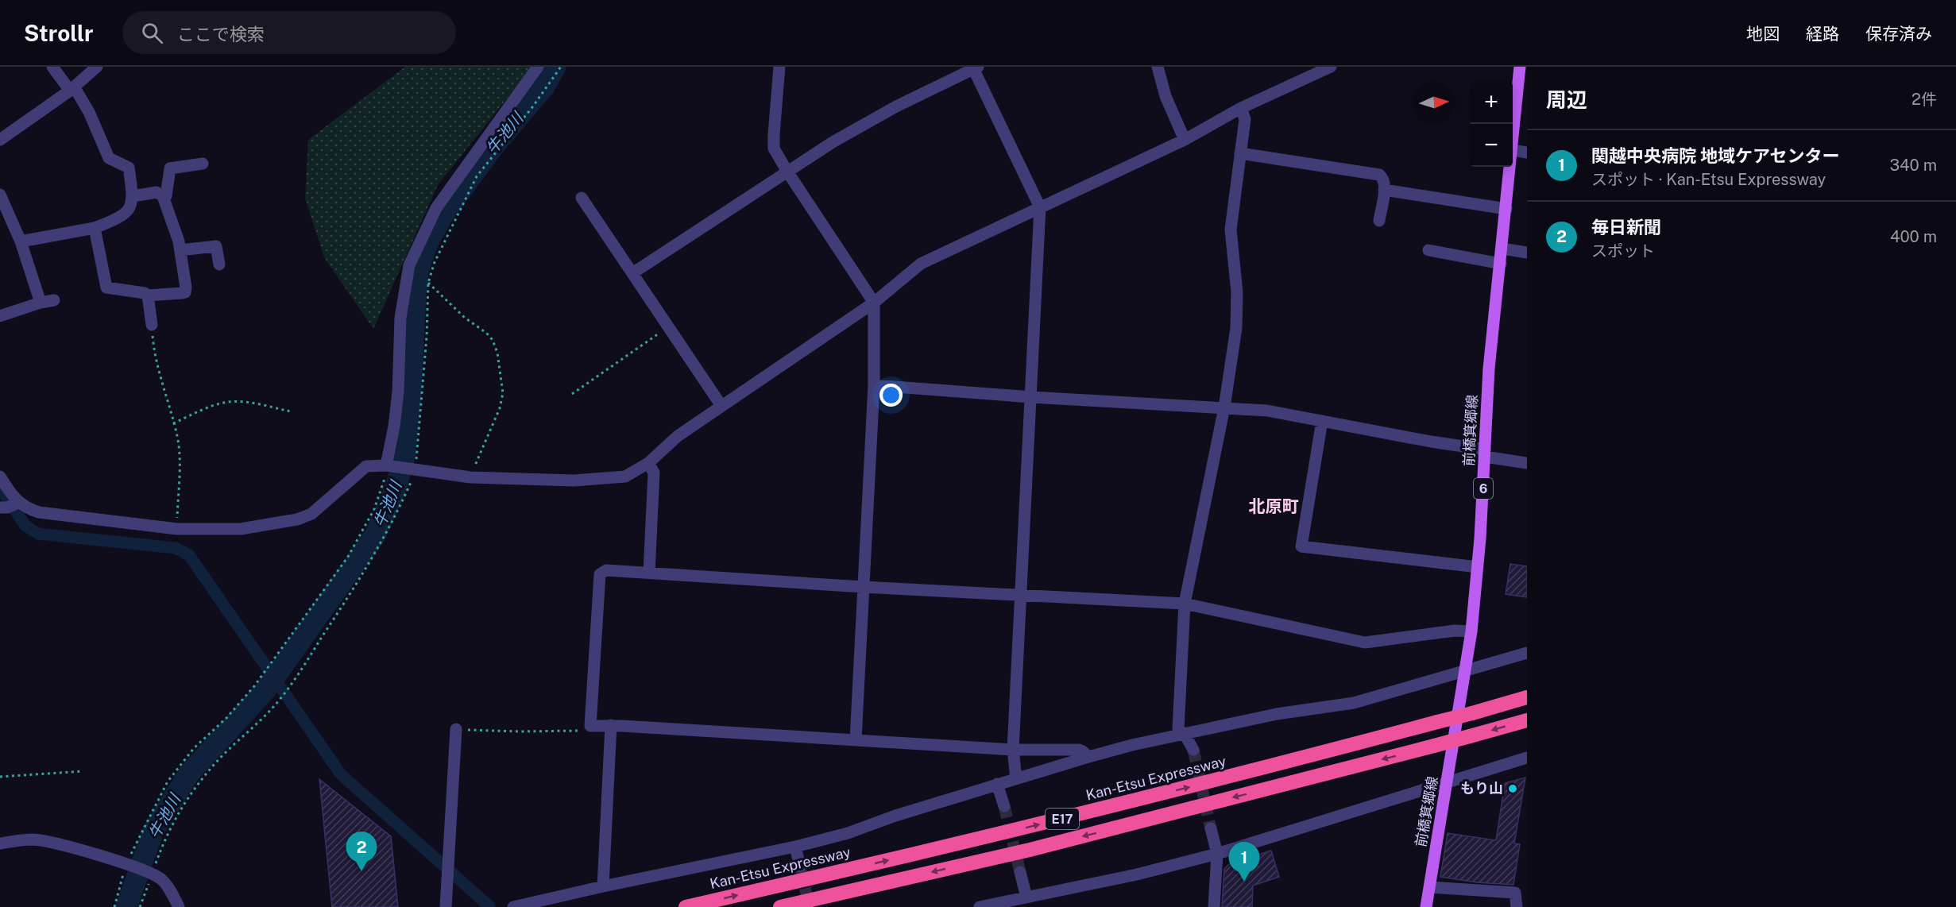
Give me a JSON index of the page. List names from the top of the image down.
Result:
{
  "streets": {
    "highway": ["Kan-Etsu Expressway", "E17"],
    "main road": ["前橋箕郷線", "6"]
  },
  "districts": ["北原町"],
  "water": ["牛池川"],
  "places": ["もり山"],
  "north": "right",
  "page": {
    "header": "Strollr",
    "search": "ここで検索",
    "nav": ["地図", "経路", "保存済み"],
    "heading": ["周辺", "2件"],
    "map_buttons": ["+", "−"],
    "list": [
      {
        "mark": "1",
        "name": "関越中央病院 地域ケアセンター",
        "note": "スポット · Kan-Etsu Expressway",
        "value": "340 m"
      },
      {
        "mark": "2",
        "name": "毎日新聞",
        "note": "スポット",
        "value": "400 m"
      }
    ],
    "pins": ["2", "1"]
  }
}
